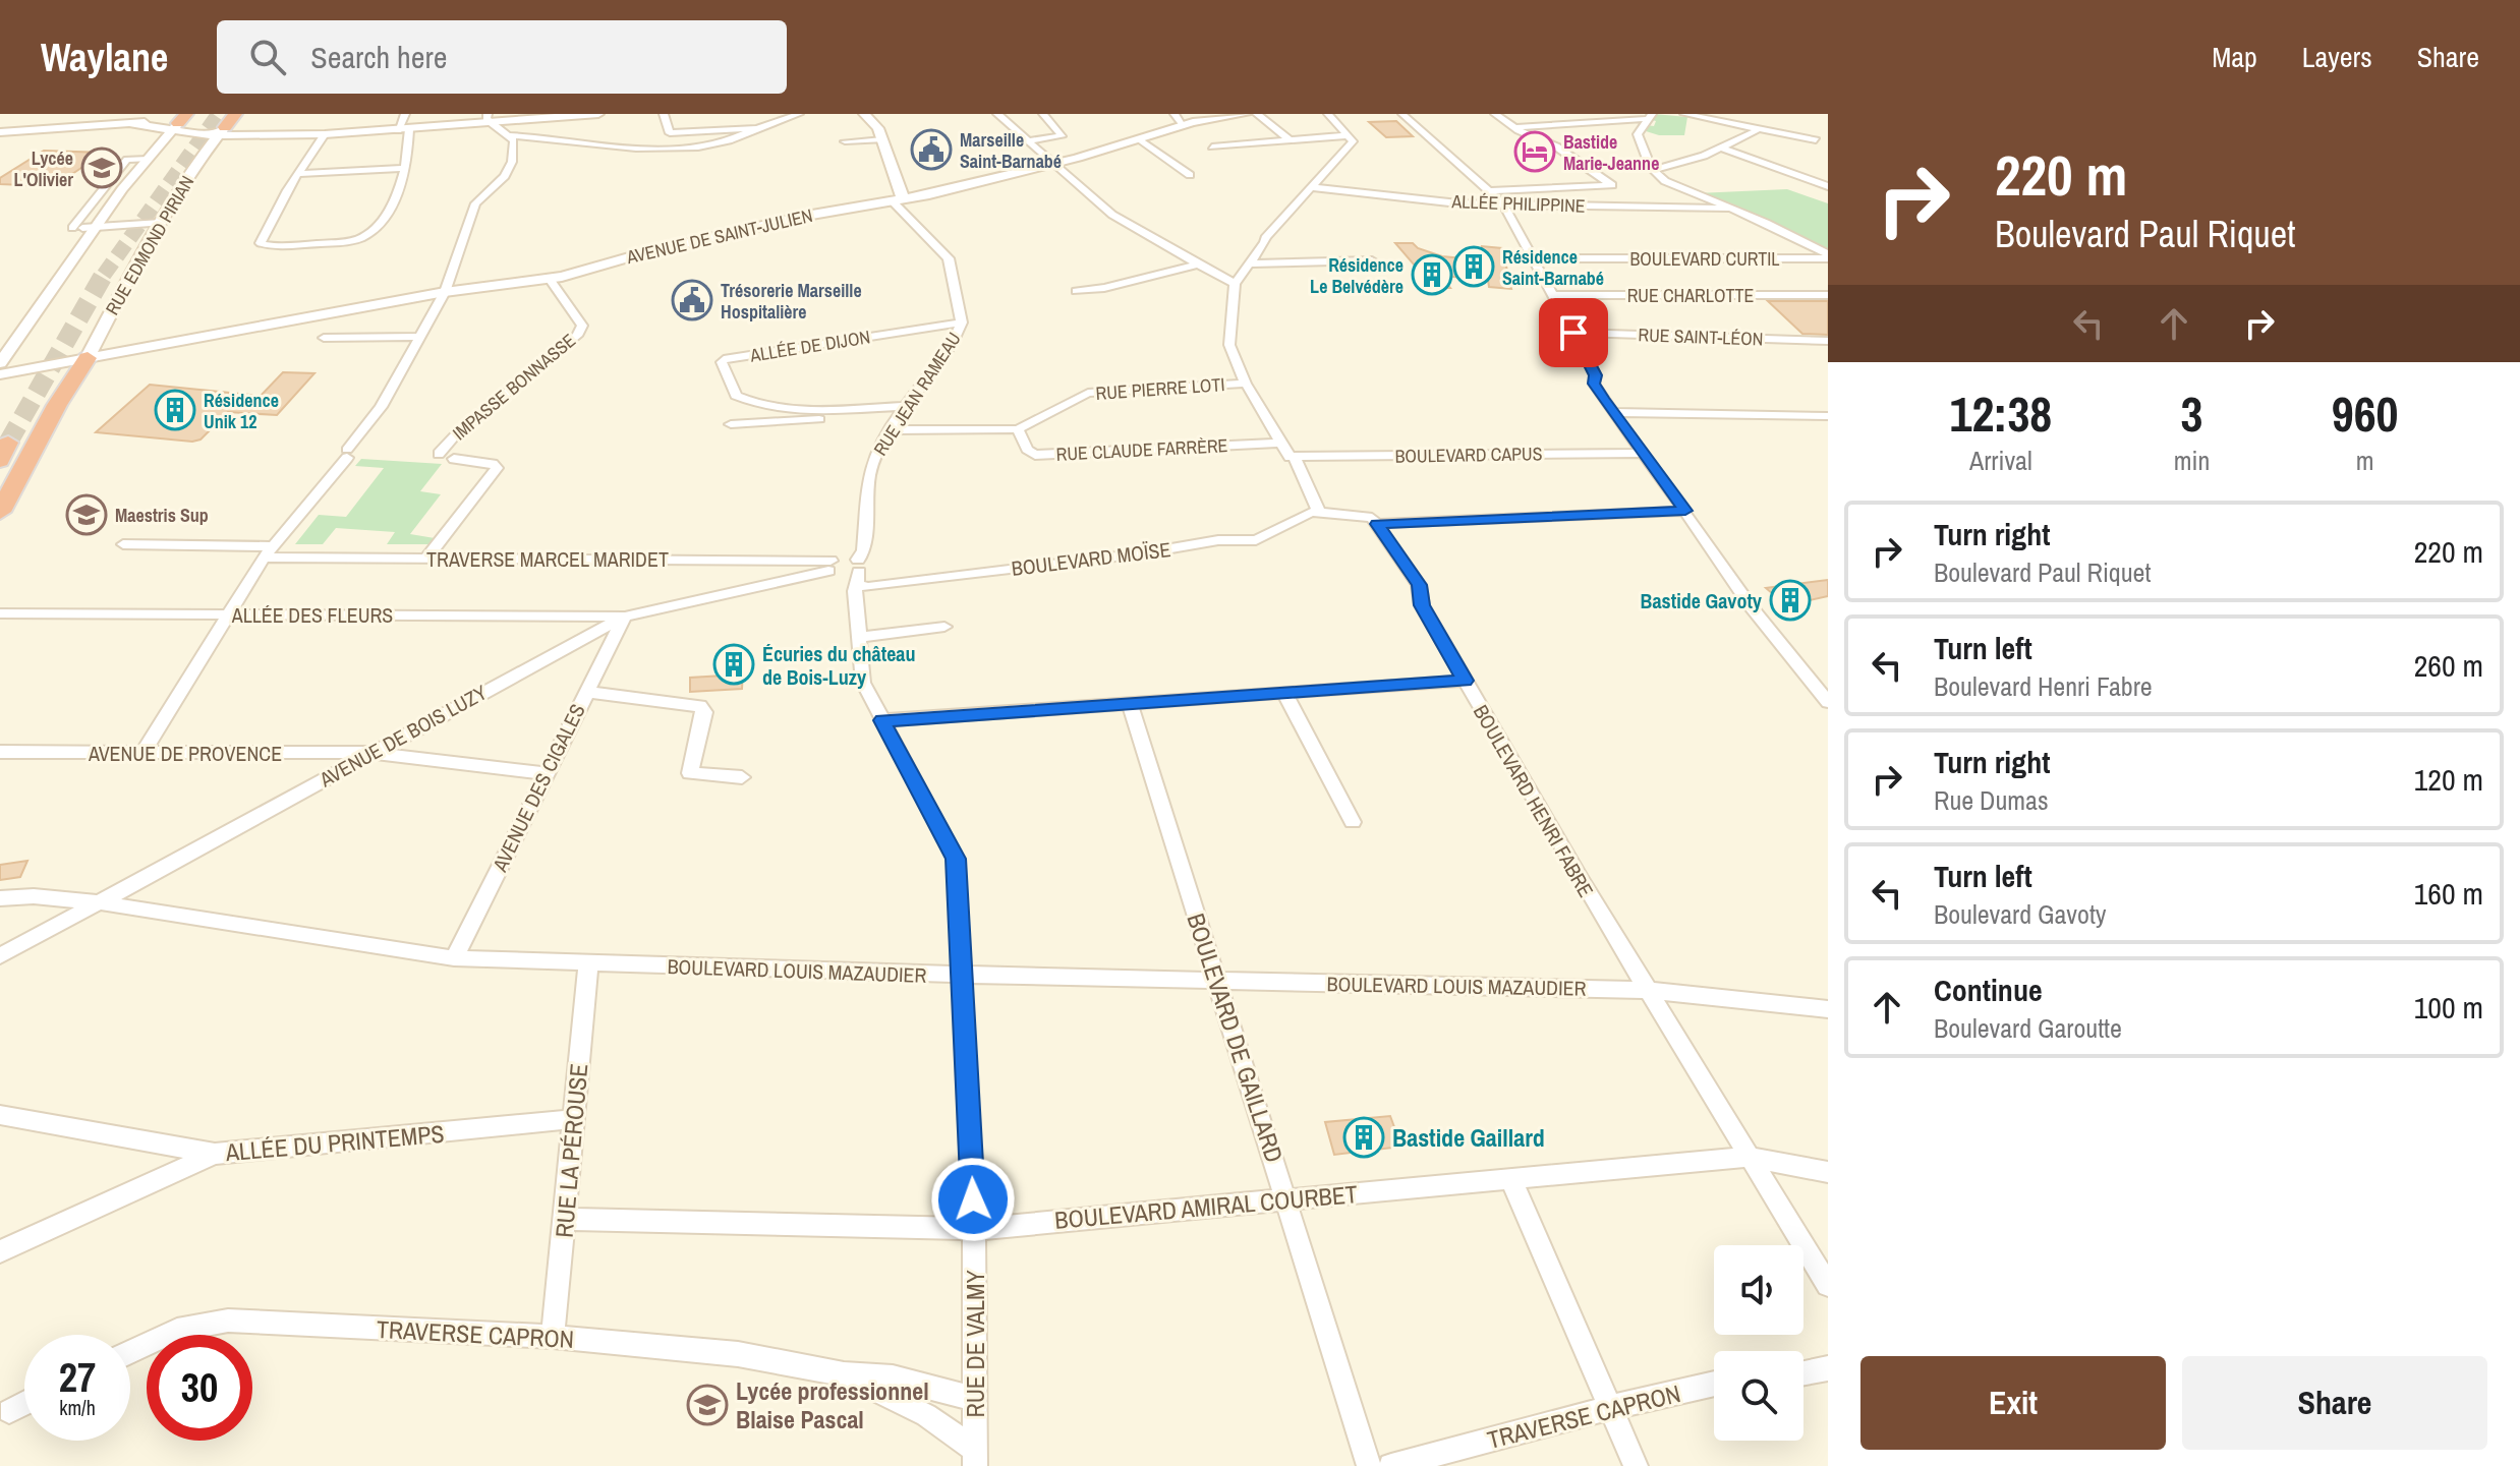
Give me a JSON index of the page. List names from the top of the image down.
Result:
{
  "streets": {
    "street": [
      "ALLÉE PHILIPPINE",
      "AVENUE DE SAINT-JULIEN",
      "RUE EDMOND PIRIAN",
      "BOULEVARD CURTIL",
      "RUE CHARLOTTE",
      "RUE SAINT-LÉON",
      "ALLÉE DE DIJON",
      "IMPASSE BONNASSE",
      "RUE PIERRE LOTI",
      "RUE JEAN RAMEAU",
      "RUE CLAUDE FARRÈRE",
      "BOULEVARD CAPUS",
      "TRAVERSE MARCEL MARIDET",
      "BOULEVARD MOÏSE",
      "ALLÉE DES FLEURS",
      "AVENUE DE BOIS LUZY",
      "AVENUE DE PROVENCE",
      "AVENUE DES CIGALES",
      "BOULEVARD HENRI FABRE",
      "BOULEVARD LOUIS MAZAUDIER",
      "BOULEVARD DE GAILLARD",
      "ALLÉE DU PRINTEMPS",
      "RUE LA PÉROUSE",
      "BOULEVARD AMIRAL COURBET",
      "TRAVERSE CAPRON",
      "RUE DE VALMY"
    ]
  },
  "crossings": [
    ["AVENUE DE SAINT-JULIEN", "RUE EDMOND PIRIAN"],
    ["AVENUE DE SAINT-JULIEN", "IMPASSE BONNASSE"],
    ["AVENUE DE SAINT-JULIEN", "RUE JEAN RAMEAU"],
    ["ALLÉE DE DIJON", "RUE JEAN RAMEAU"],
    ["RUE PIERRE LOTI", "RUE JEAN RAMEAU"],
    ["RUE PIERRE LOTI", "RUE CLAUDE FARRÈRE"],
    ["RUE JEAN RAMEAU", "BOULEVARD MOÏSE"],
    ["RUE JEAN RAMEAU", "RUE DE VALMY"],
    ["TRAVERSE MARCEL MARIDET", "AVENUE DE BOIS LUZY"],
    ["ALLÉE DES FLEURS", "AVENUE DE BOIS LUZY"],
    ["ALLÉE DES FLEURS", "AVENUE DES CIGALES"],
    ["AVENUE DE BOIS LUZY", "AVENUE DE PROVENCE"],
    ["AVENUE DE BOIS LUZY", "AVENUE DES CIGALES"],
    ["AVENUE DE BOIS LUZY", "BOULEVARD LOUIS MAZAUDIER"],
    ["AVENUE DE PROVENCE", "AVENUE DES CIGALES"],
    ["AVENUE DES CIGALES", "BOULEVARD LOUIS MAZAUDIER"],
    ["BOULEVARD HENRI FABRE", "BOULEVARD LOUIS MAZAUDIER"],
    ["BOULEVARD HENRI FABRE", "BOULEVARD AMIRAL COURBET"],
    ["BOULEVARD LOUIS MAZAUDIER", "BOULEVARD DE GAILLARD"],
    ["BOULEVARD LOUIS MAZAUDIER", "RUE LA PÉROUSE"],
    ["BOULEVARD LOUIS MAZAUDIER", "RUE DE VALMY"],
    ["BOULEVARD DE GAILLARD", "BOULEVARD AMIRAL COURBET"],
    ["ALLÉE DU PRINTEMPS", "RUE LA PÉROUSE"],
    ["RUE LA PÉROUSE", "BOULEVARD AMIRAL COURBET"],
    ["RUE LA PÉROUSE", "TRAVERSE CAPRON"],
    ["BOULEVARD AMIRAL COURBET", "RUE DE VALMY"],
    ["TRAVERSE CAPRON", "RUE DE VALMY"]
  ],
  "places": {
    "public building": ["Marseille Saint-Barnabé", "Trésorerie Marseille Hospitalière"],
    "hotel": ["Bastide Marie-Jeanne"],
    "school or university": ["Lycée L'Olivier", "Maestris Sup", "Lycée professionnel Blaise Pascal"],
    "building": [
      "Résidence Saint-Barnabé",
      "Résidence Le Belvédère",
      "Résidence Unik 12",
      "Bastide Gavoty",
      "Écuries du château de Bois-Luzy",
      "Bastide Gaillard"
    ]
  },
  "page": {
    "header": "Waylane",
    "search": "Search here",
    "nav": ["Map", "Layers", "Share"],
    "turn": ["220 m", "Boulevard Paul Riquet"],
    "eta": [
      "12:38",
      "Arrival",
      "3",
      "min",
      "960",
      "m"
    ],
    "list": [
      {
        "name": "Turn right",
        "note": "Boulevard Paul Riquet",
        "value": "220 m"
      },
      {
        "name": "Turn left",
        "note": "Boulevard Henri Fabre",
        "value": "260 m"
      },
      {
        "name": "Turn right",
        "note": "Rue Dumas",
        "value": "120 m"
      },
      {
        "name": "Turn left",
        "note": "Boulevard Gavoty",
        "value": "160 m"
      },
      {
        "name": "Continue",
        "note": "Boulevard Garoutte",
        "value": "100 m"
      }
    ],
    "speed": "27 km/h",
    "limit": "30",
    "buttons": ["Exit", "Share"]
  }
}
